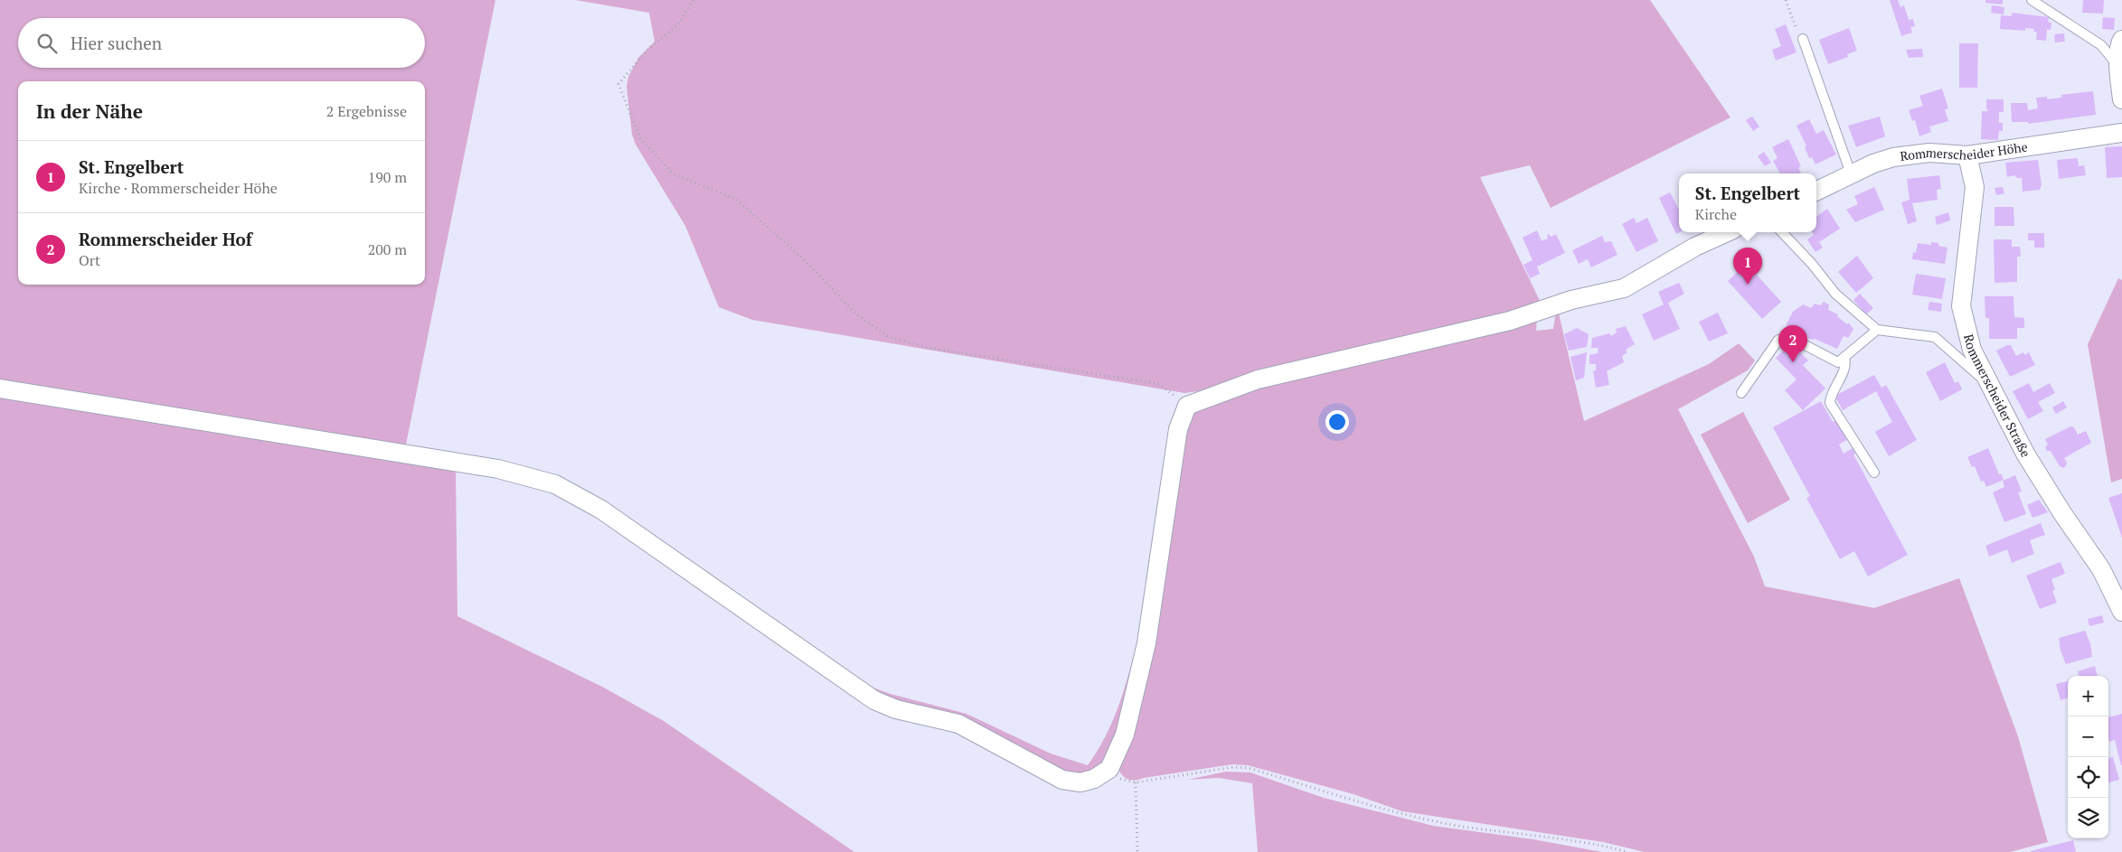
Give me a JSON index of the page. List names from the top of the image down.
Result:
{
  "streets": {
    "street": ["Rommerscheider Höhe", "Rommerscheider Straße"]
  },
  "crossings": [
    ["Rommerscheider Höhe", "Rommerscheider Straße"]
  ],
  "page": {
    "search": "Hier suchen",
    "heading": ["In der Nähe", "2 Ergebnisse"],
    "list": [
      {
        "mark": "1",
        "name": "St. Engelbert",
        "note": "Kirche · Rommerscheider Höhe",
        "value": "190 m"
      },
      {
        "mark": "2",
        "name": "Rommerscheider Hof",
        "note": "Ort",
        "value": "200 m"
      }
    ],
    "popup": ["St. Engelbert", "Kirche"],
    "pins": ["1", "2"],
    "map_buttons": ["+", "−"]
  }
}
